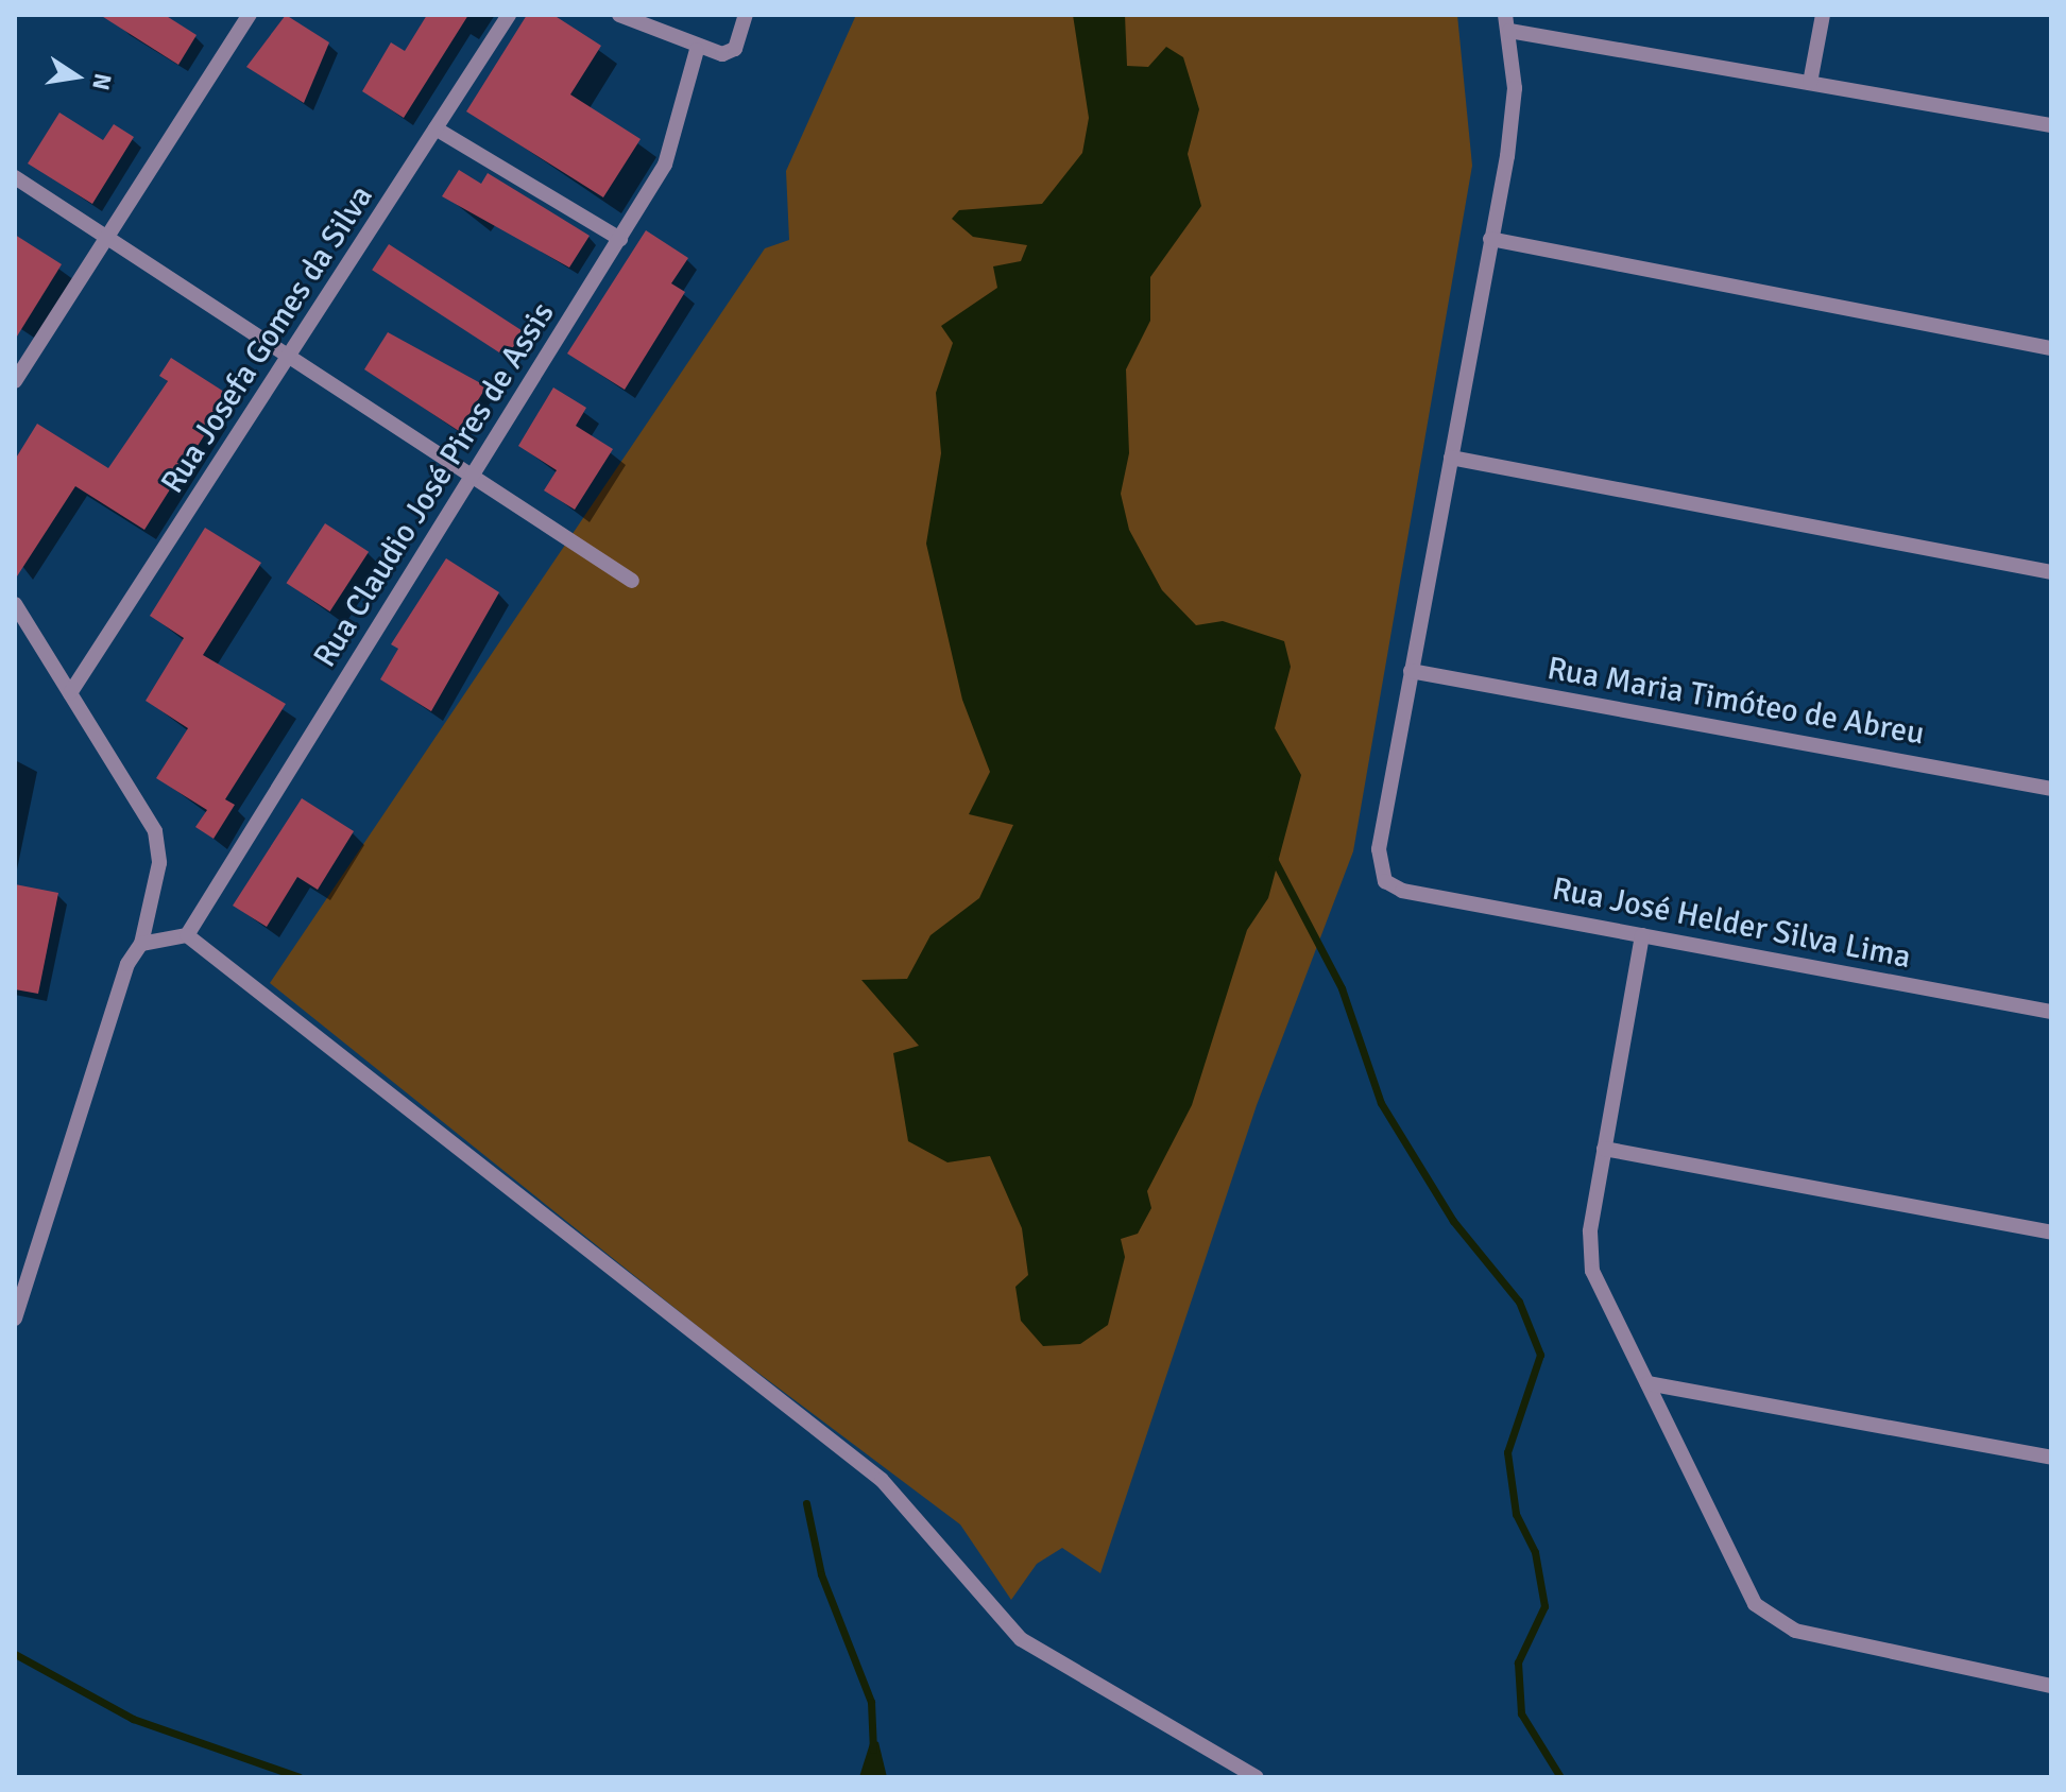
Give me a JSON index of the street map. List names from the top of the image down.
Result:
{
  "streets": {
    "street": [
      "Rua Josefa Gomes da Silva",
      "Rua Claudio José Pires de Assis",
      "Rua Maria Timóteo de Abreu",
      "Rua José Helder Silva Lima"
    ]
  },
  "crossings": [
    ["Rua Maria Timóteo de Abreu", "Rua José Helder Silva Lima"]
  ],
  "north": "right"
}
